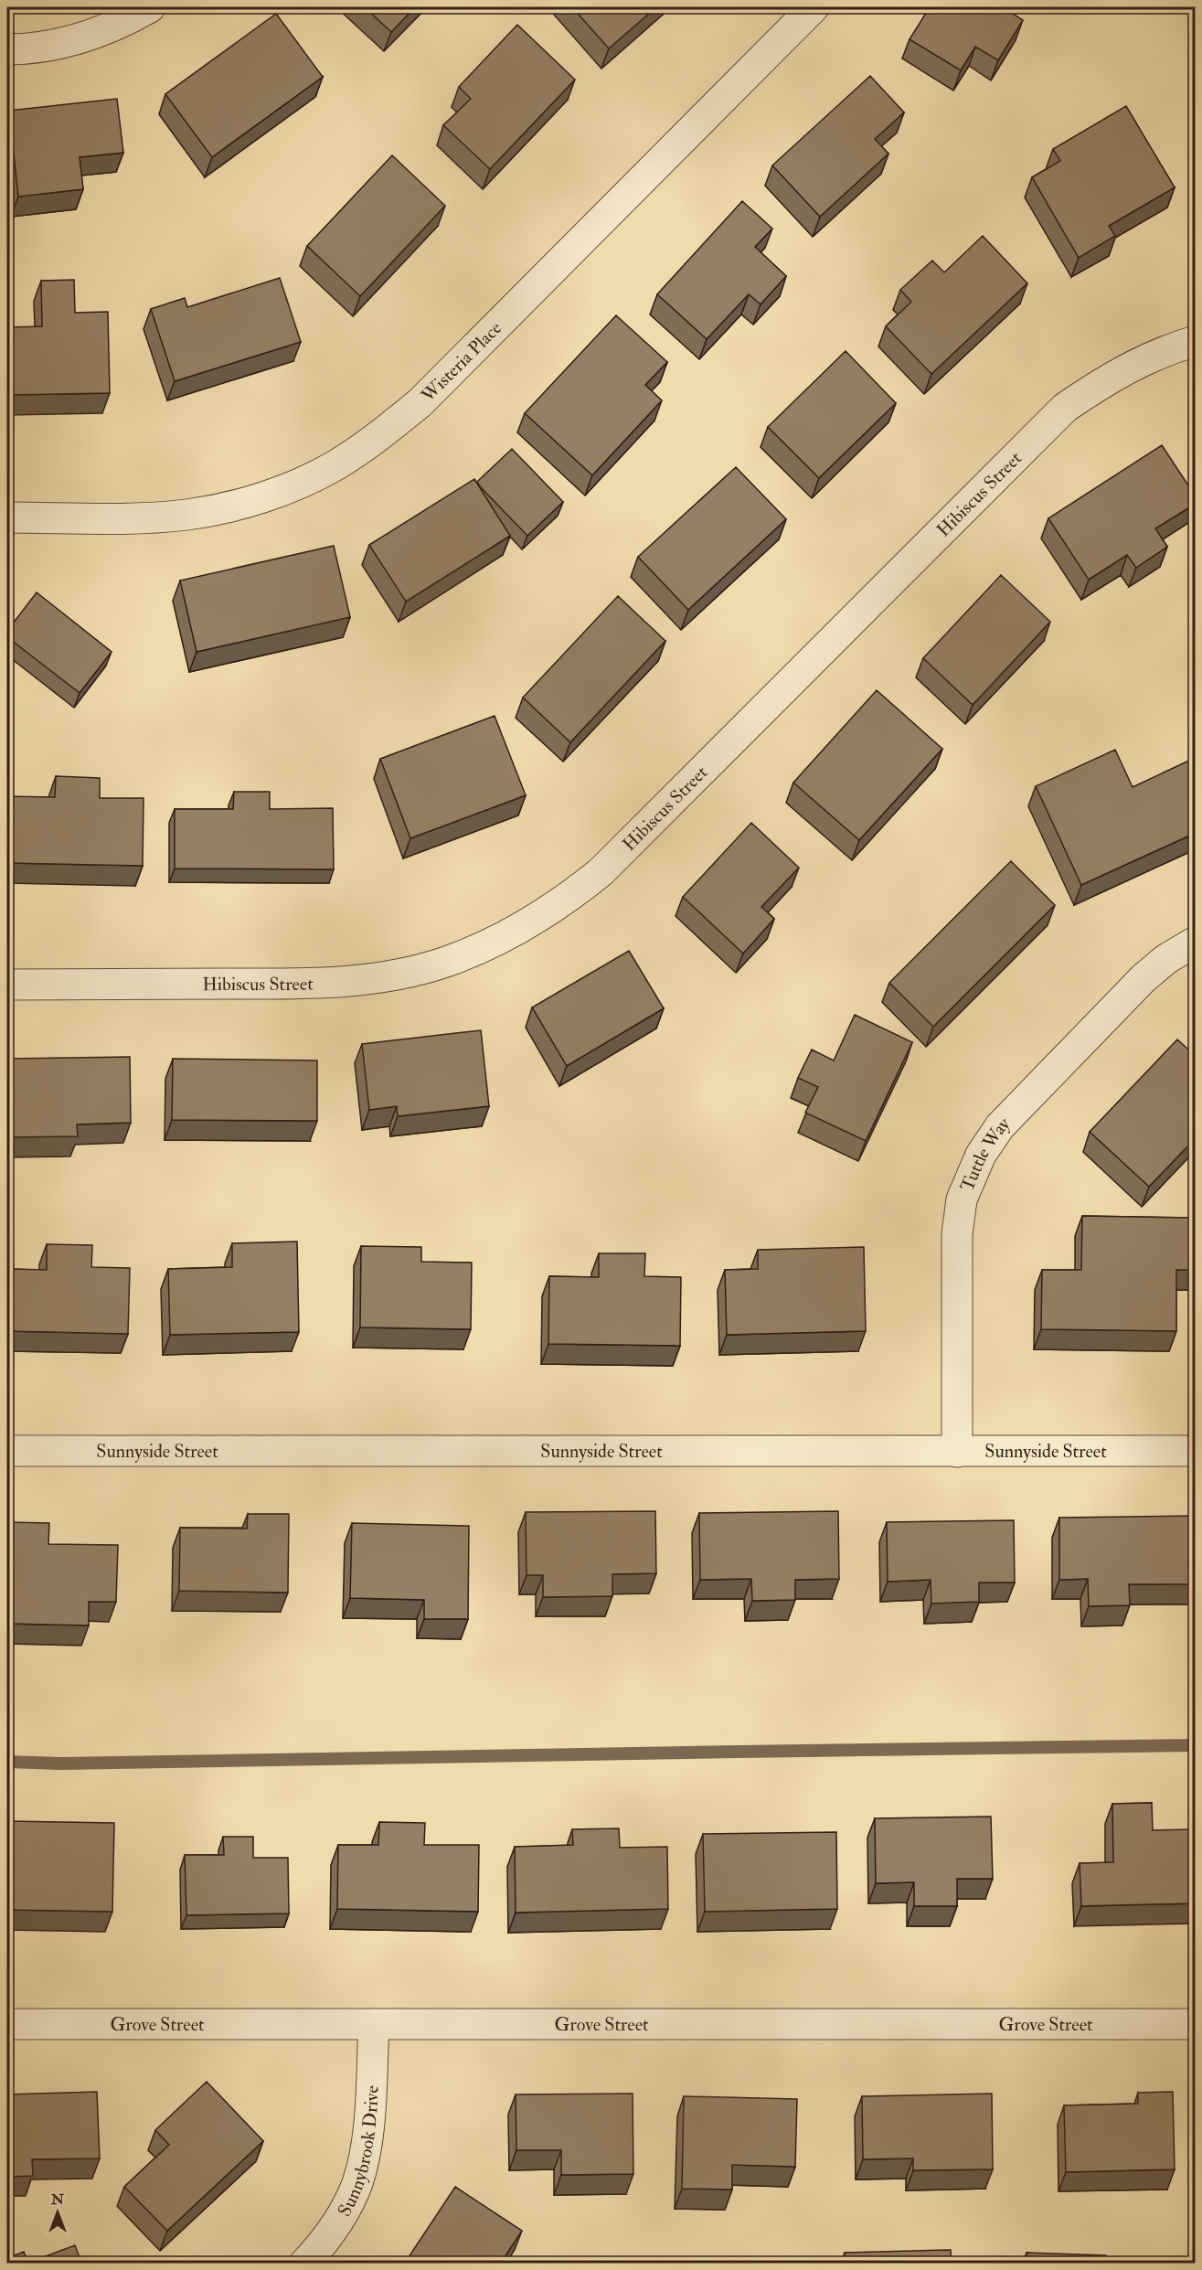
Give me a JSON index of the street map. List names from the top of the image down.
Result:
{
  "streets": {
    "street": [
      "Wisteria Place",
      "Hibiscus Street",
      "Tuttle Way",
      "Sunnyside Street",
      "Grove Street",
      "Sunnybrook Drive"
    ]
  },
  "crossings": [
    ["Tuttle Way", "Sunnyside Street"],
    ["Grove Street", "Sunnybrook Drive"]
  ],
  "north": "top"
}
